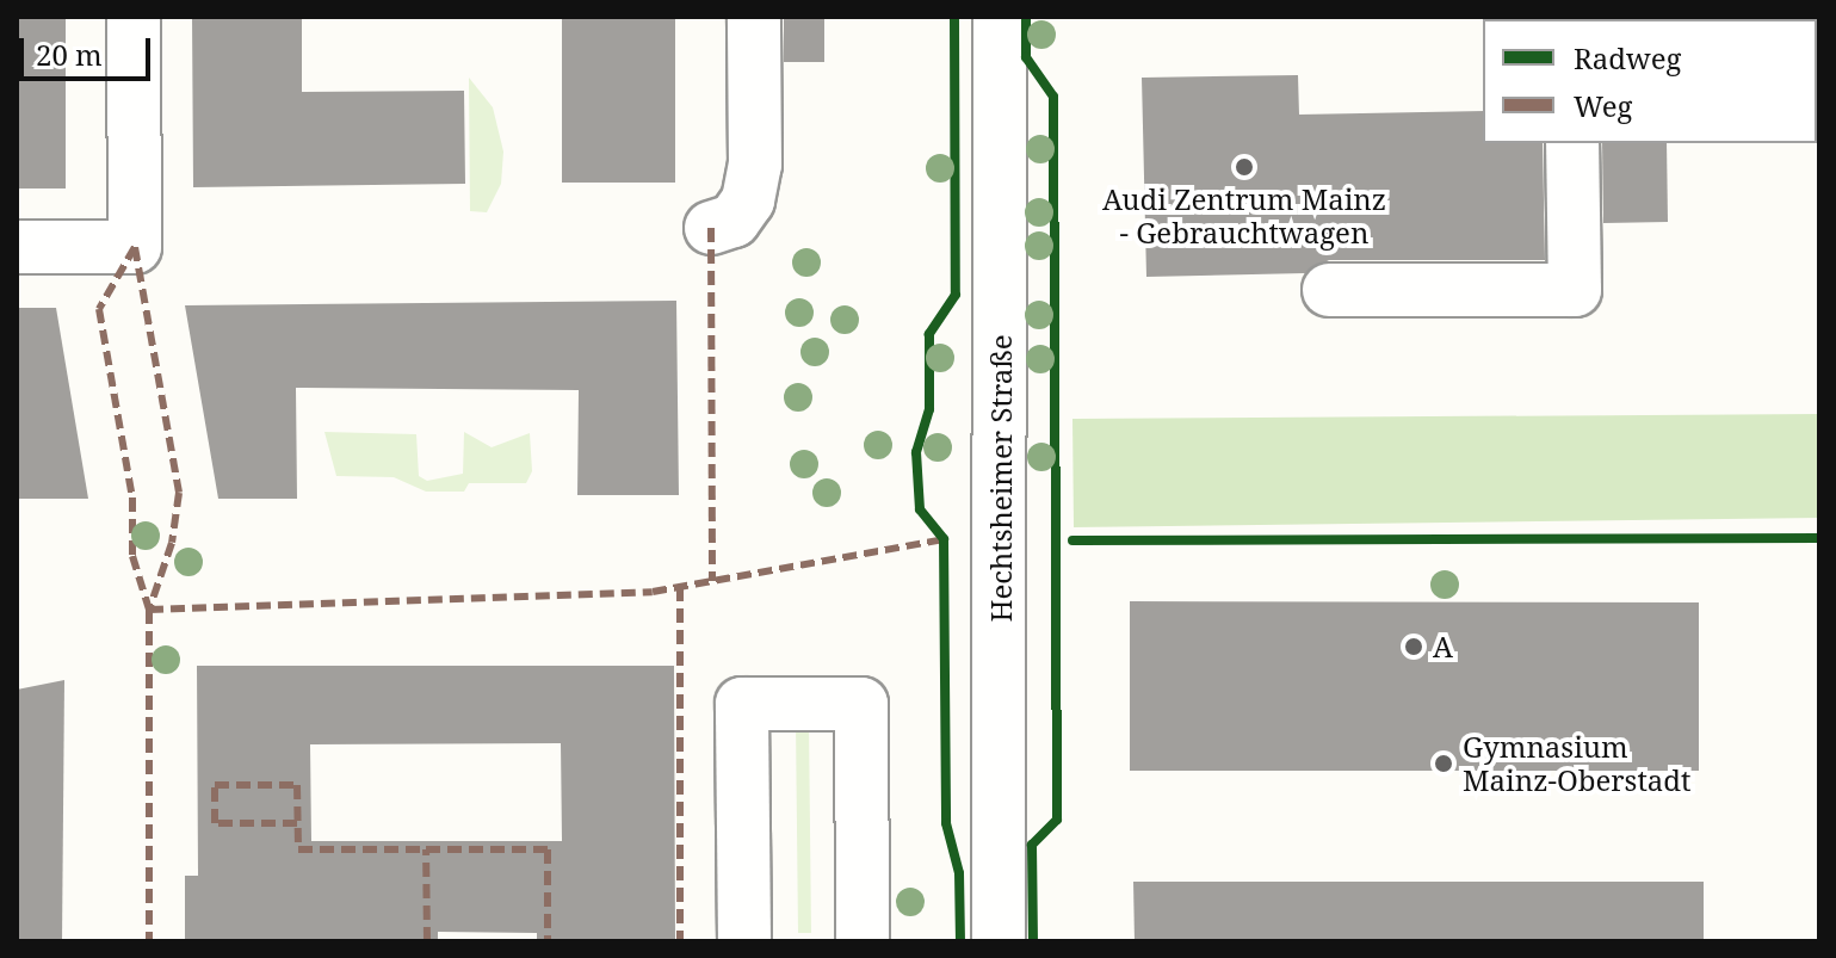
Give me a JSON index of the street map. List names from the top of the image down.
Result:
{
  "streets": {
    "street": ["Hechtsheimer Straße"]
  },
  "places": ["Audi Zentrum Mainz - Gebrauchtwagen", "A", "Gymnasium Mainz-Oberstadt"],
  "legend": ["Radweg", "Weg"],
  "scale_bar": "20 m"
}
